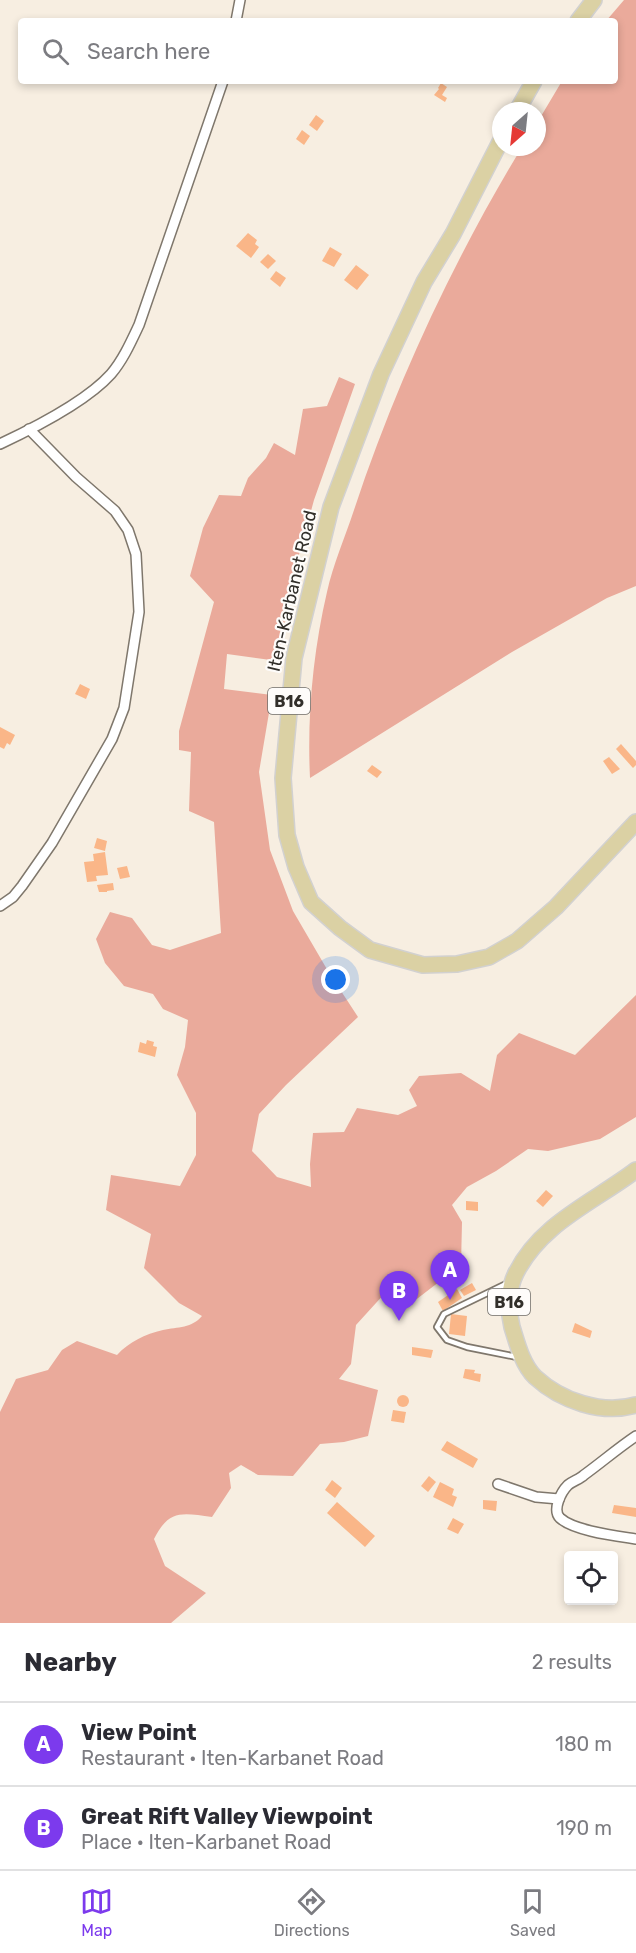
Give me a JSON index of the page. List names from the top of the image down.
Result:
{
  "streets": {
    "main road": ["Iten-Karbanet Road", "B16"]
  },
  "north": "bottom left",
  "page": {
    "search": "Search here",
    "pins": ["A", "B"],
    "heading": ["Nearby", "2 results"],
    "list": [
      {
        "mark": "A",
        "name": "View Point",
        "note": "Restaurant · Iten-Karbanet Road",
        "value": "180 m"
      },
      {
        "mark": "B",
        "name": "Great Rift Valley Viewpoint",
        "note": "Place · Iten-Karbanet Road",
        "value": "190 m"
      }
    ],
    "nav": ["Map", "Directions", "Saved"]
  }
}
